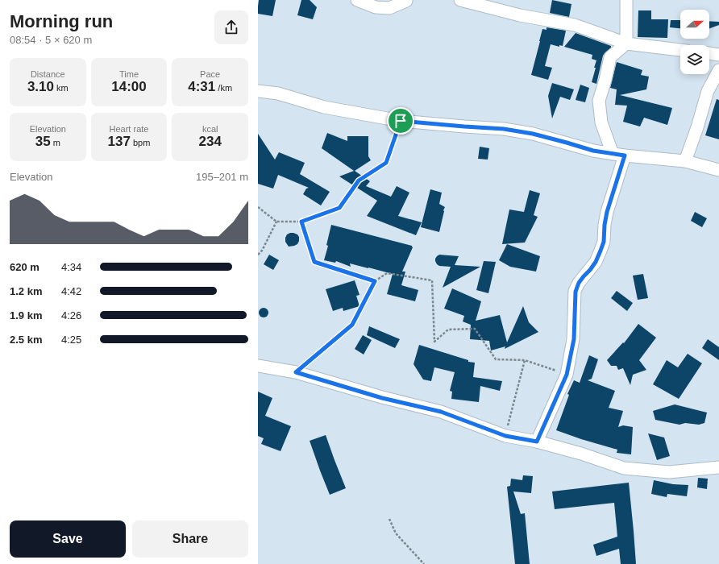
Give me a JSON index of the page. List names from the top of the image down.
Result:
{
  "north": "right",
  "page": {
    "heading": ["Morning run", "08:54 · 5 × 620 m"],
    "stats": [
      ["Distance", "3.10 km"],
      ["Time", "14:00"],
      ["Pace", "4:31 /km"],
      ["Elevation", "35 m"],
      ["Heart rate", "137 bpm"],
      ["kcal", "234"]
    ],
    "chart": ["Elevation", "195–201 m"],
    "list": [
      {
        "name": "620 m",
        "note": "4:34"
      },
      {
        "name": "1.2 km",
        "note": "4:42"
      },
      {
        "name": "1.9 km",
        "note": "4:26"
      },
      {
        "name": "2.5 km",
        "note": "4:25"
      }
    ],
    "buttons": ["Save", "Share"]
  }
}
